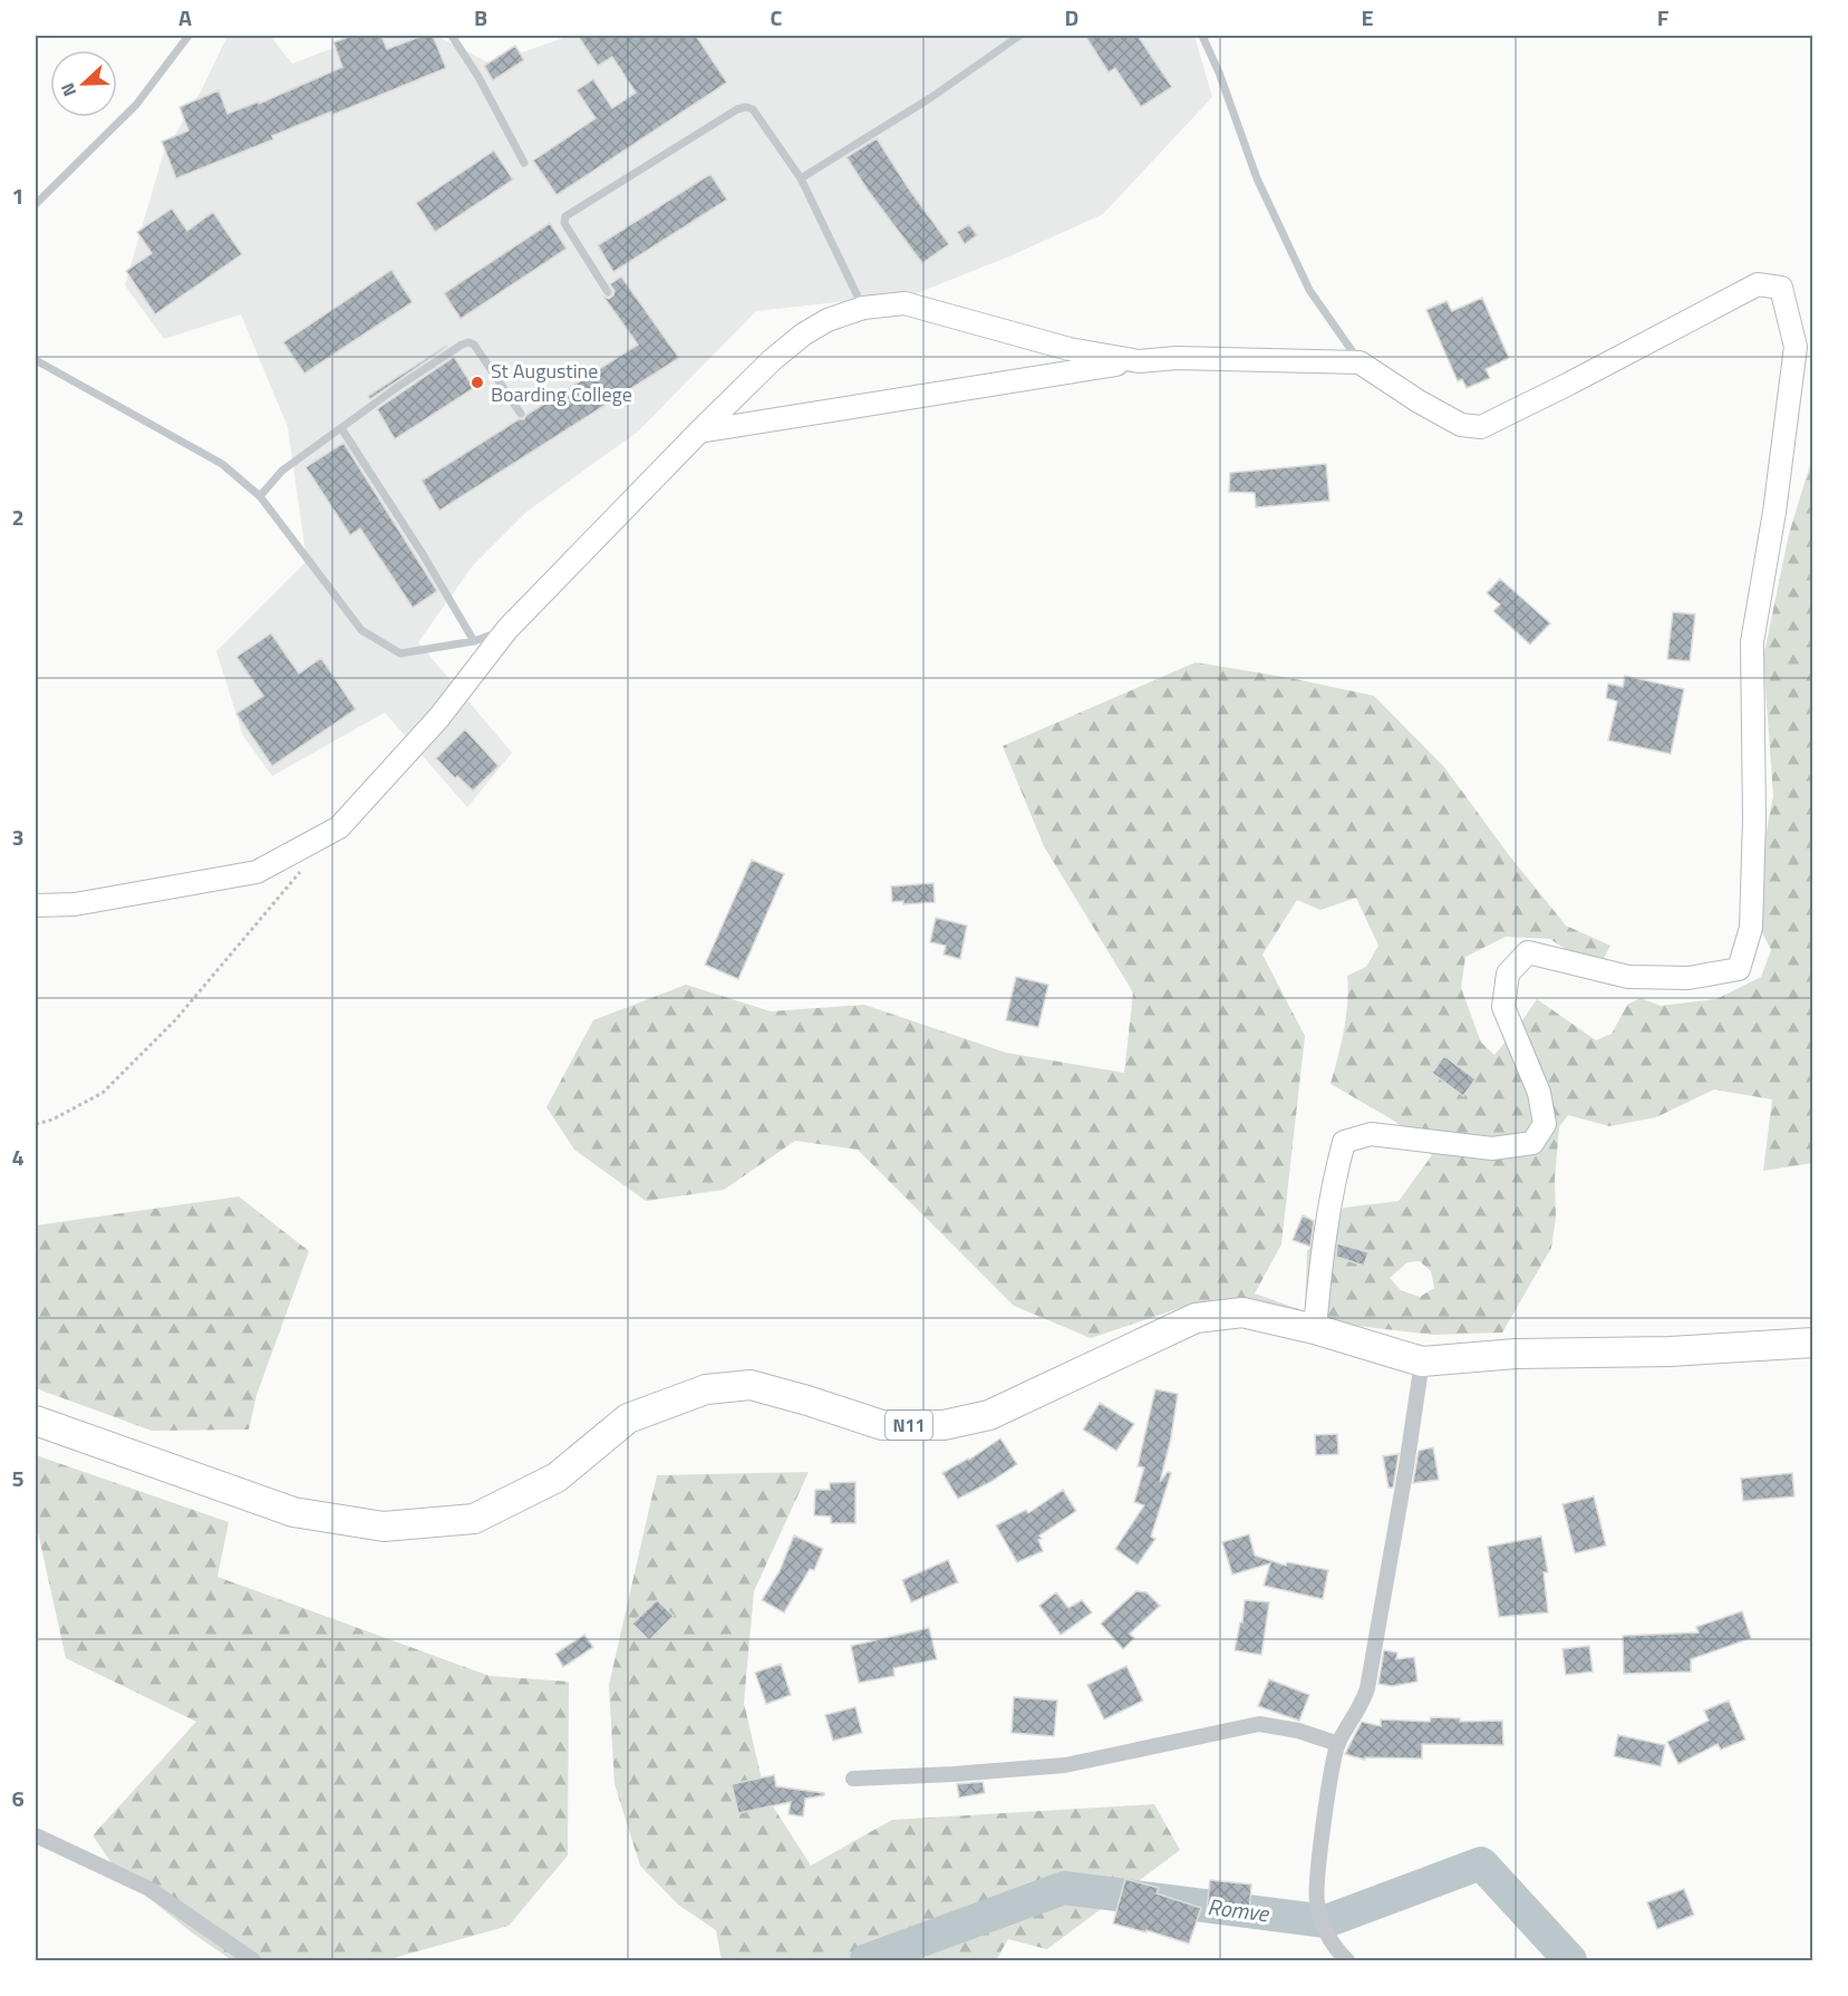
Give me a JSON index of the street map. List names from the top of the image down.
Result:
{
  "streets": {
    "highway": ["N11"]
  },
  "water": ["Romve"],
  "places": ["St Augustine Boarding College"],
  "north": "left",
  "grid": {
    "columns": [
      "A",
      "B",
      "C",
      "D",
      "E",
      "F"
    ],
    "rows": [
      "1",
      "2",
      "3",
      "4",
      "5",
      "6"
    ]
  }
}
